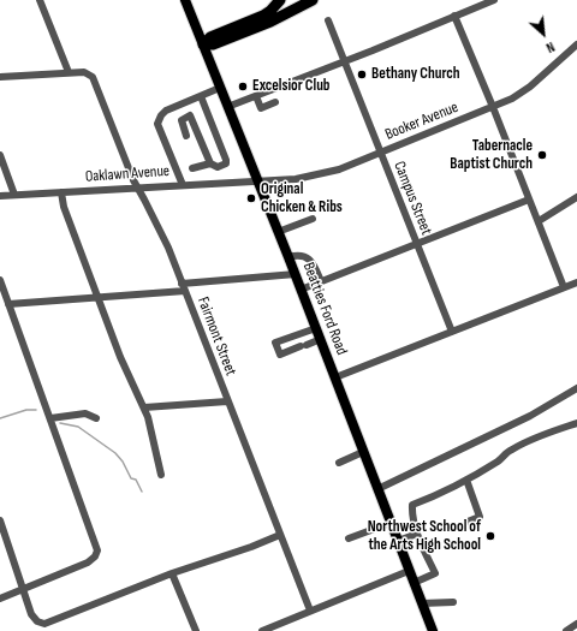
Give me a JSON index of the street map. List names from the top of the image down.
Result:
{
  "streets": {
    "main road": ["Beatties Ford Road"],
    "street": [
      "Booker Avenue",
      "Oaklawn Avenue",
      "Campus Street",
      "Fairmont Street"
    ]
  },
  "crossings": [
    ["Booker Avenue", "Oaklawn Avenue"],
    ["Booker Avenue", "Campus Street"],
    ["Booker Avenue", "Beatties Ford Road"],
    ["Oaklawn Avenue", "Beatties Ford Road"],
    ["Oaklawn Avenue", "Fairmont Street"]
  ],
  "places": [
    "Bethany Church",
    "Excelsior Club",
    "Tabernacle Baptist Church",
    "Original Chicken & Ribs",
    "Northwest School of the Arts High School"
  ],
  "north": "bottom right"
}
